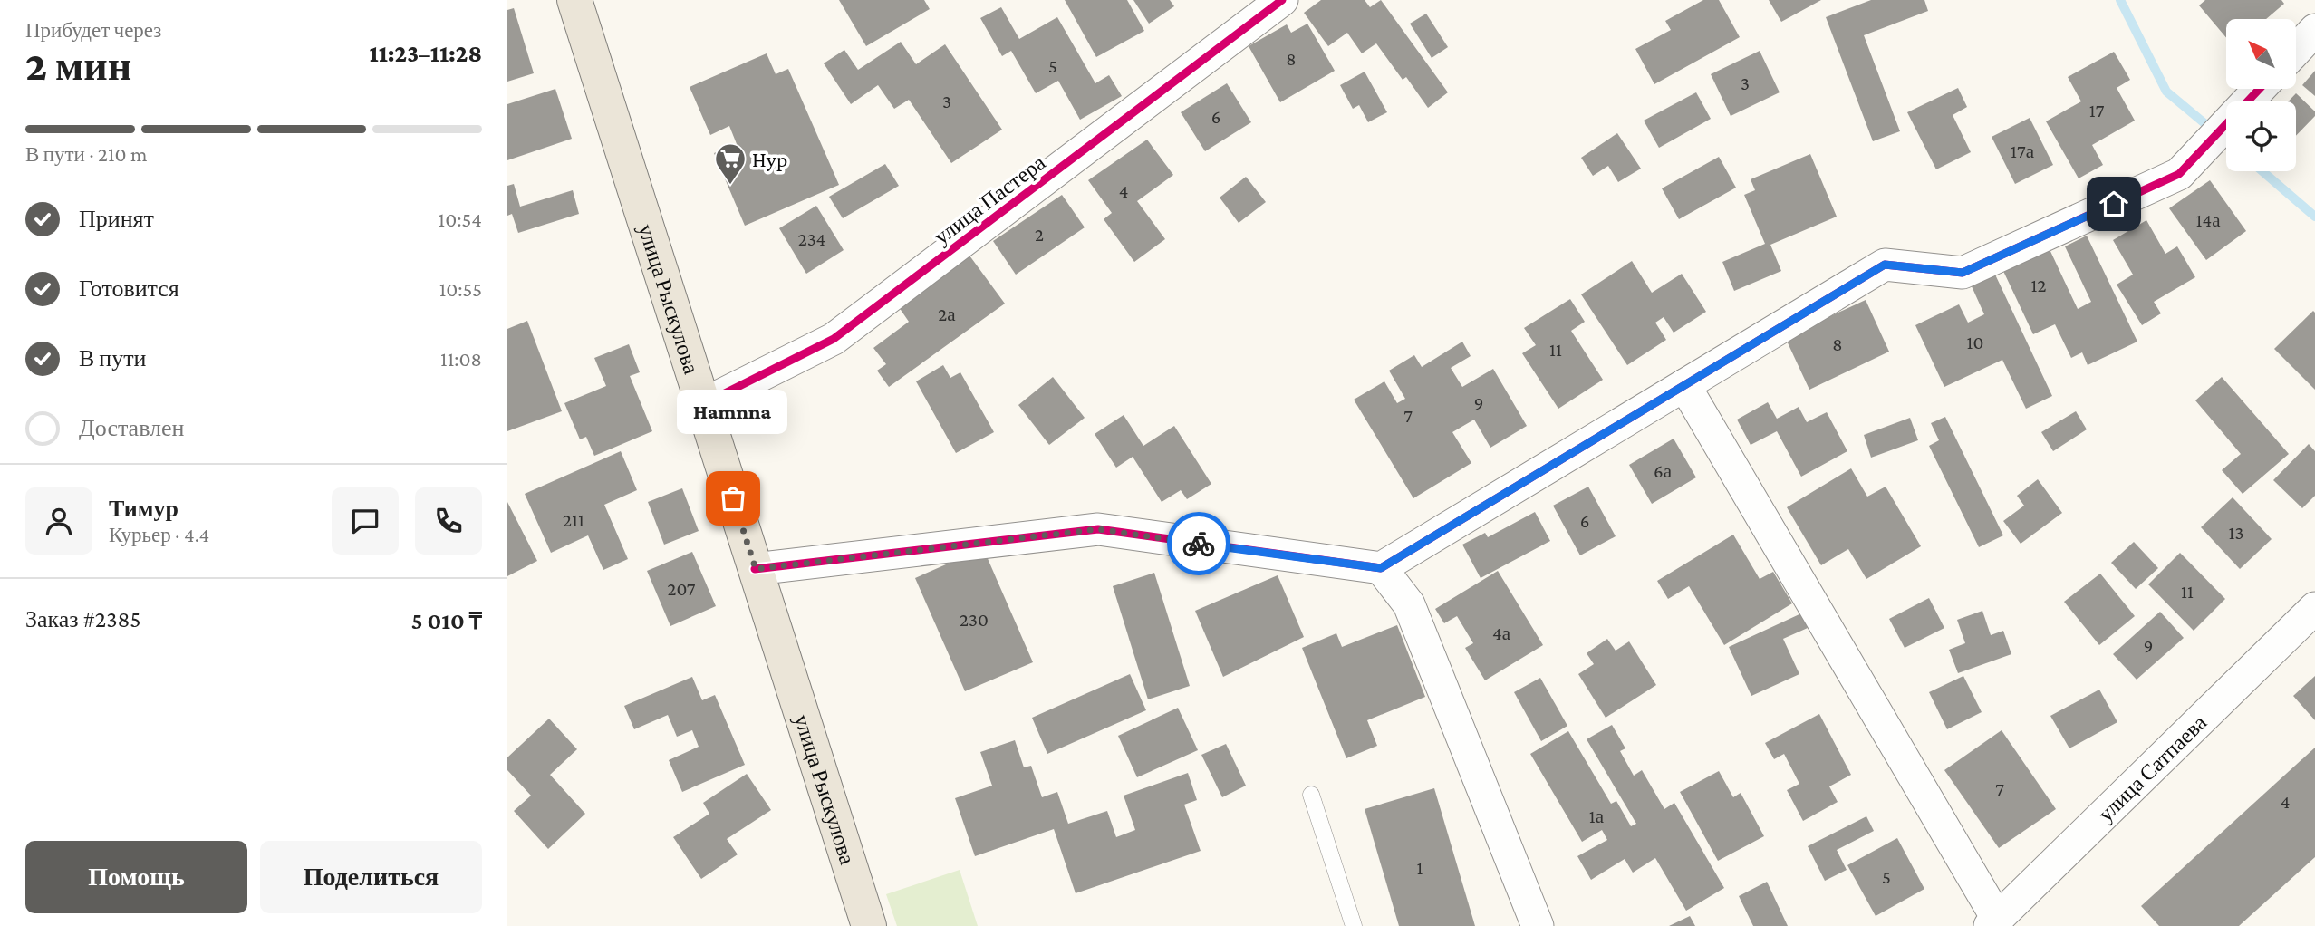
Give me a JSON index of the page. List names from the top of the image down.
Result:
{
  "streets": {
    "main road": ["улица Рыскулова"],
    "street": ["улица Пастера", "улица Сатпаева"]
  },
  "crossings": [
    ["улица Пастера", "улица Рыскулова"]
  ],
  "places": {
    "supermarket": ["Hyp"],
    "other": ["Hamnna"]
  },
  "house_numbers": [
    "8",
    "5",
    "3",
    "3",
    "17",
    "6",
    "17а",
    "4",
    "14а",
    "2",
    "234",
    "12",
    "2а",
    "10",
    "8",
    "11",
    "9",
    "7",
    "6а",
    "211",
    "6",
    "13",
    "207",
    "11",
    "230",
    "4а",
    "9",
    "7",
    "4",
    "1а",
    "1",
    "5"
  ],
  "north": "top left",
  "page": {
    "heading": ["2 мин", "Прибудет через", "11:23–11:28"],
    "panel": [
      "Тимур",
      "Курьер · 4.4",
      "Заказ #2385",
      "5 010 ₸"
    ],
    "bar": "В пути · 210 m",
    "list": [
      ["Принят", "10:54"],
      ["Готовится", "10:55"],
      ["В пути", "11:08"],
      "Доставлен"
    ],
    "bubble": "Hamnna",
    "buttons": ["Помощь", "Поделиться"]
  }
}
